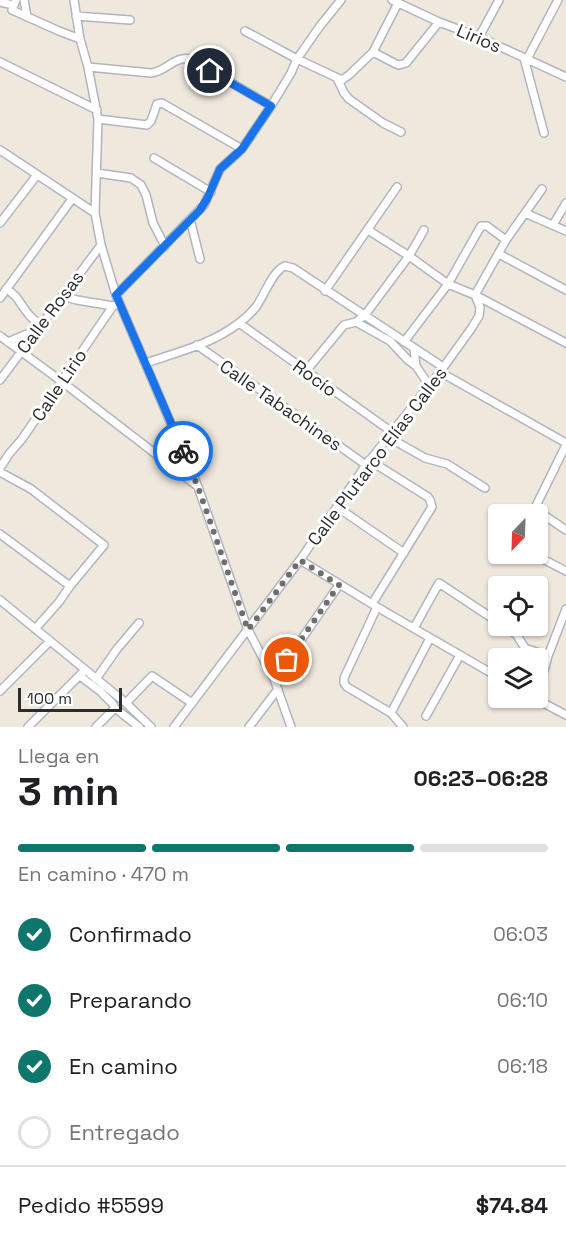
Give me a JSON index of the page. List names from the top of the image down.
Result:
{
  "streets": {
    "street": [
      "Lirios",
      "Calle Rosas",
      "Rocío",
      "Calle Lirio",
      "Calle Tabachines",
      "Calle Plutarco Elías Calles"
    ]
  },
  "crossings": [
    ["Rocío", "Calle Plutarco Elías Calles"],
    ["Calle Tabachines", "Calle Plutarco Elías Calles"]
  ],
  "scale_bar": "100 m",
  "north": "bottom left",
  "page": {
    "scale": "100 m",
    "heading": ["3 min", "Llega en", "06:23–06:28"],
    "panel": ["Pedido #5599", "$74.84"],
    "bar": "En camino · 470 m",
    "list": [
      ["Confirmado", "06:03"],
      ["Preparando", "06:10"],
      ["En camino", "06:18"],
      "Entregado"
    ]
  }
}
